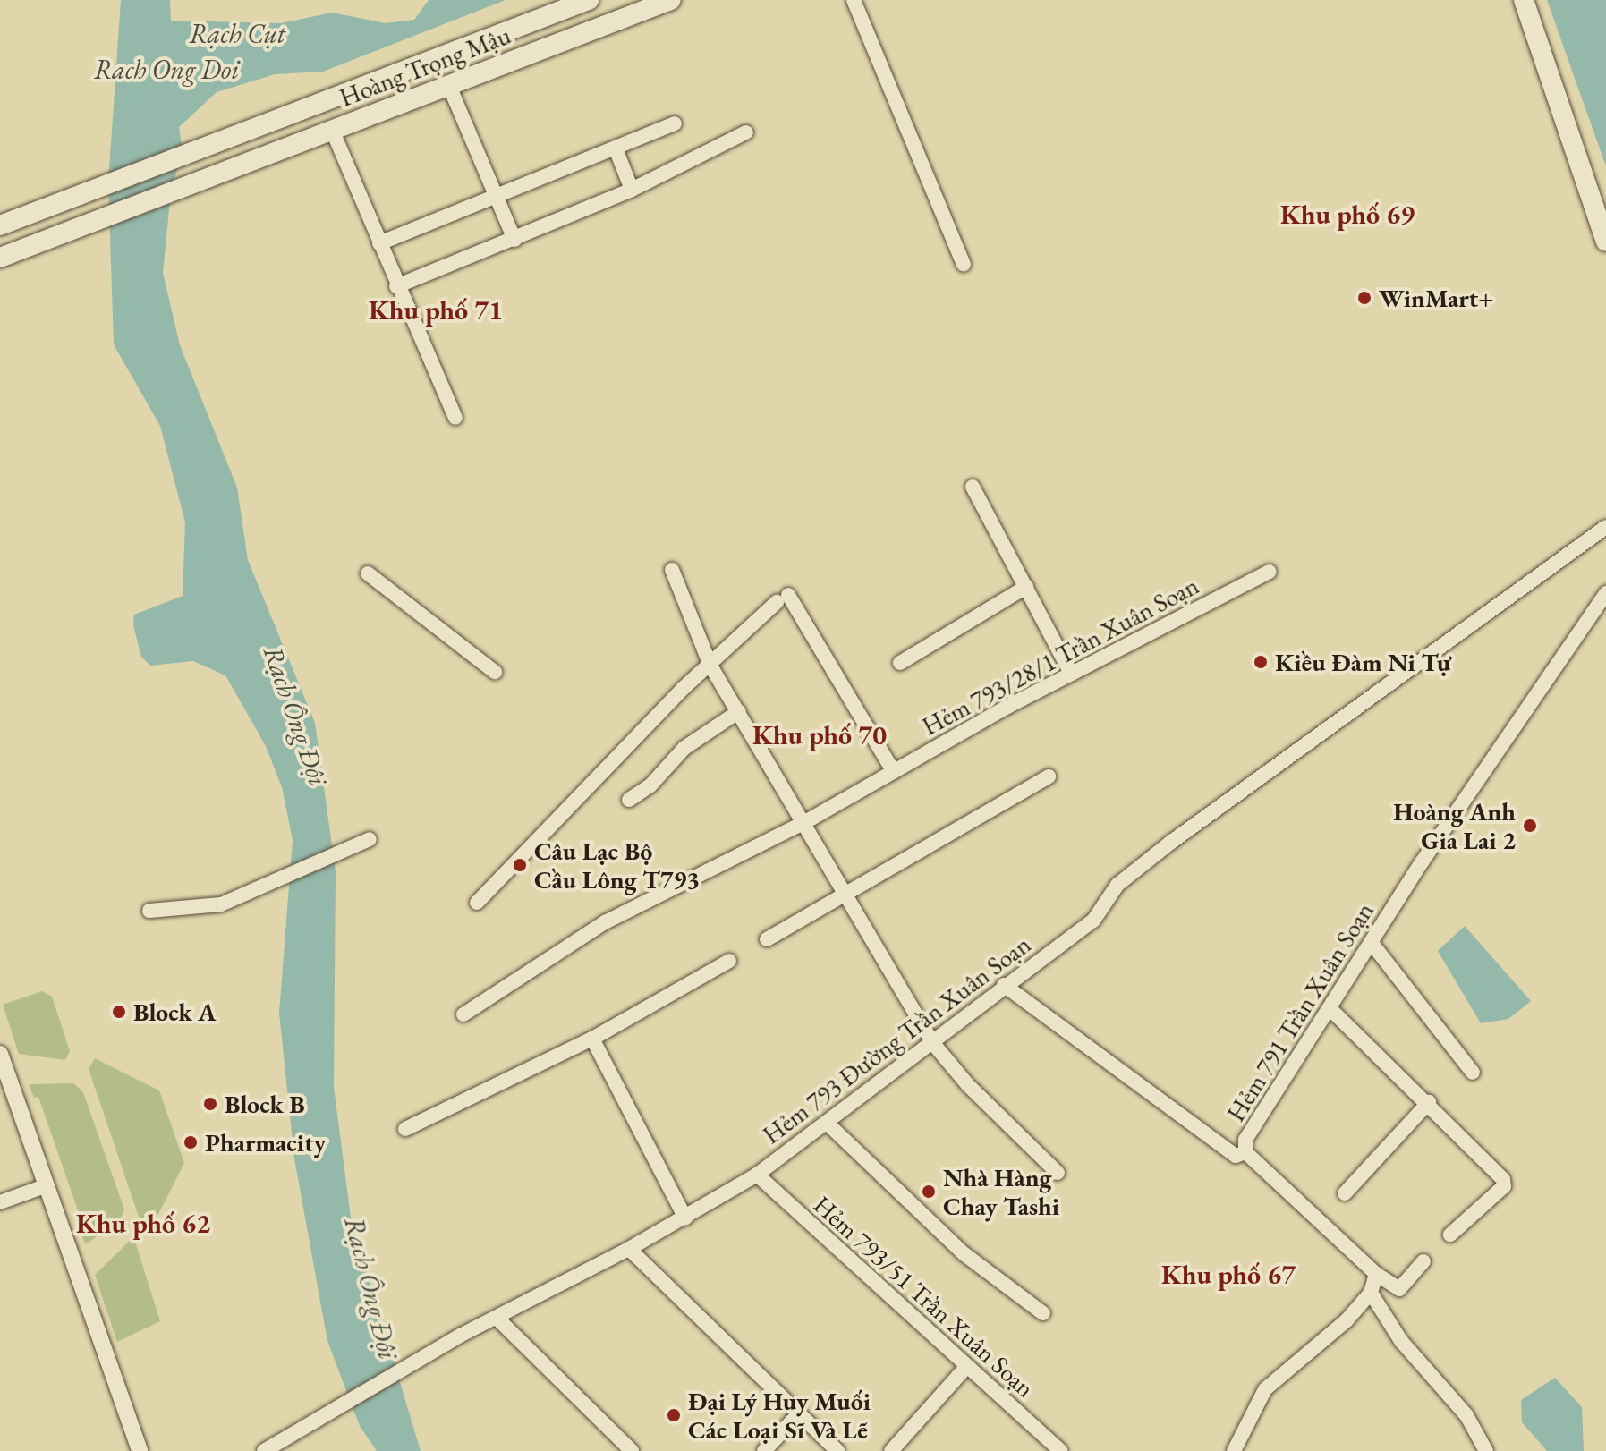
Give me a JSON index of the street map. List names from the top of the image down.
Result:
{
  "streets": {
    "main road": ["Hoàng Trọng Mậu"],
    "street": [
      "Hẻm 793/28/1 Trần Xuân Soạn",
      "Hẻm 791 Trần Xuân Soạn",
      "Hẻm 793 Đường Trần Xuân Soạn",
      "Hẻm 793/51 Trần Xuân Soạn"
    ]
  },
  "crossings": [
    ["Hẻm 793 Đường Trần Xuân Soạn", "Hẻm 793/51 Trần Xuân Soạn"]
  ],
  "districts": [
    "Khu phố 69",
    "Khu phố 71",
    "Khu phố 70",
    "Khu phố 62",
    "Khu phố 67"
  ],
  "water": ["Rạch Cụt", "Rach Ong Doi", "Rạch Ông Đội"],
  "places": [
    "WinMart+",
    "Kiều Đàm Ni Tự",
    "Hoàng Anh Gia Lai 2",
    "Câu Lạc Bộ Cầu Lông T793",
    "Block A",
    "Block B",
    "Pharmacity",
    "Nhà Hàng Chay Tashi",
    "Đại Lý Huy Muối Các Loại Sĩ Và Lẽ"
  ]
}
